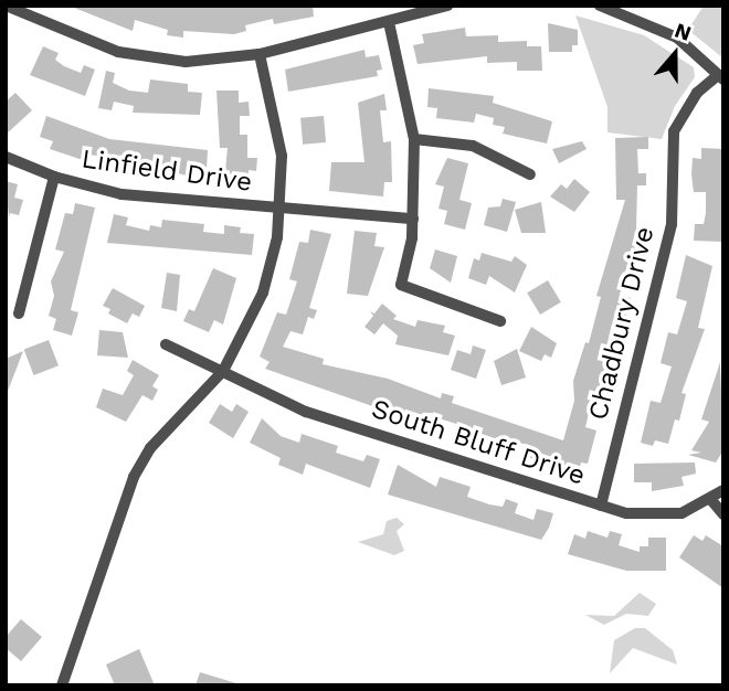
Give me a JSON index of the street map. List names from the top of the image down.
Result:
{
  "streets": {
    "street": ["Linfield Drive", "Chadbury Drive", "South Bluff Drive"]
  },
  "crossings": [
    ["Chadbury Drive", "South Bluff Drive"]
  ],
  "north": "top"
}
